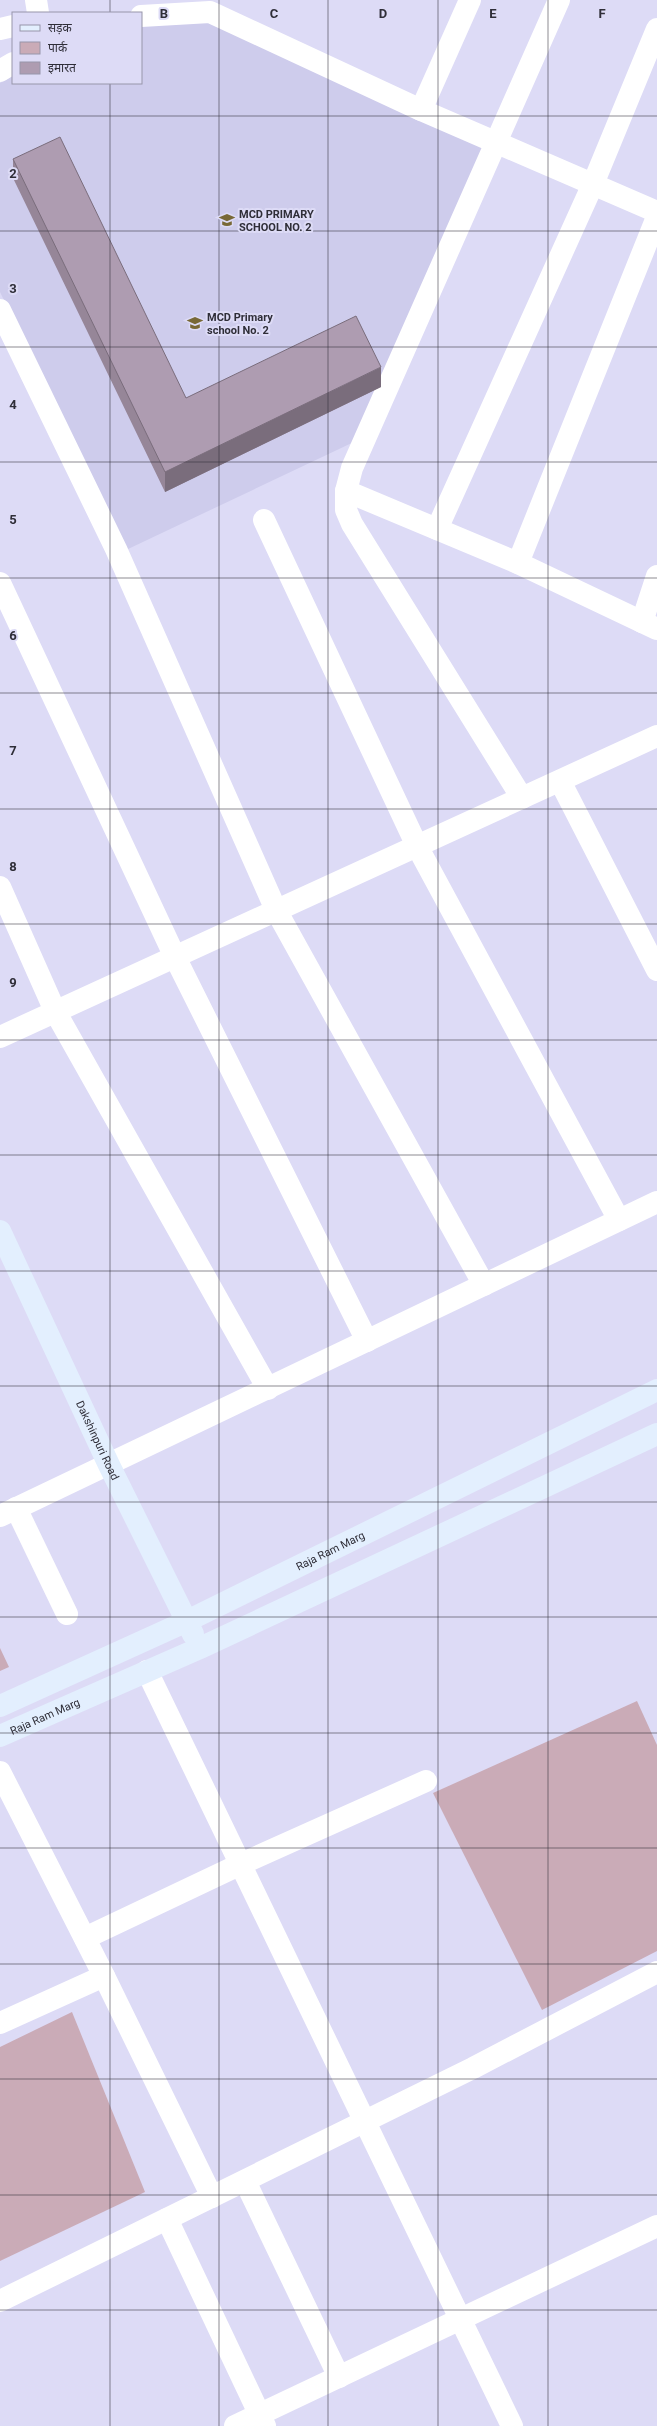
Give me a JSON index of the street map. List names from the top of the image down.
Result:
{
  "streets": {
    "street": ["Dakshinpuri Road", "Raja Ram Marg"]
  },
  "crossings": [
    ["Dakshinpuri Road", "Raja Ram Marg"]
  ],
  "places": {
    "school or university": ["MCD PRIMARY SCHOOL NO. 2", "MCD Primary school No. 2"]
  },
  "legend": ["सड़क", "पार्क", "इमारत"],
  "grid": {
    "columns": [
      "B",
      "C",
      "D",
      "E",
      "F"
    ],
    "rows": [
      "2",
      "3",
      "4",
      "5",
      "6",
      "7",
      "8",
      "9"
    ]
  }
}
